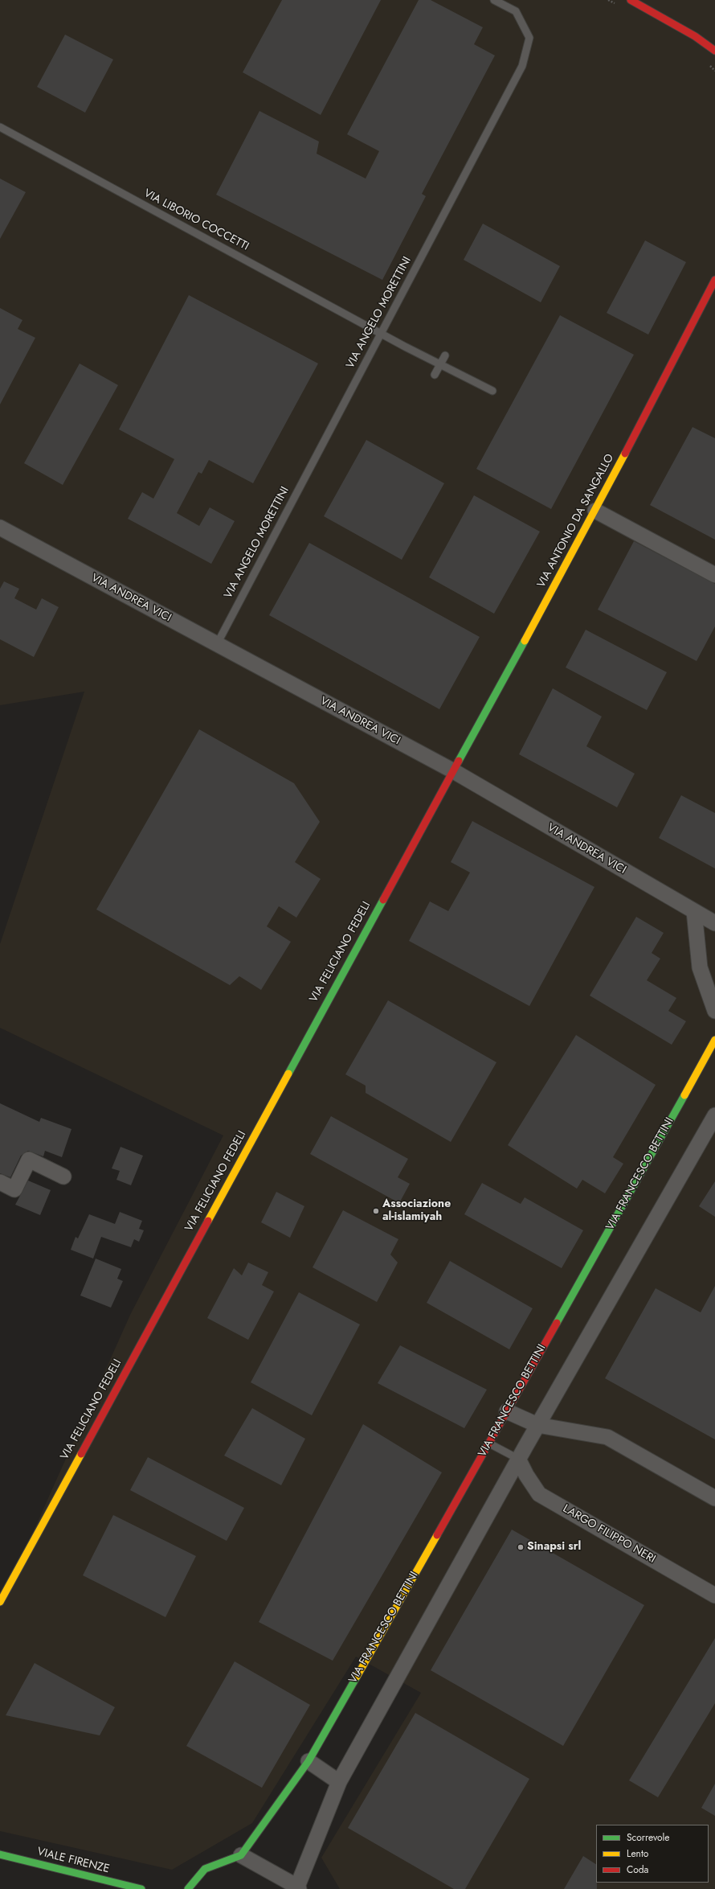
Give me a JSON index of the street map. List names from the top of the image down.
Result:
{
  "streets": {
    "street": [
      "VIA ANTONIO DA SANGALLO",
      "VIA ANDREA VICI",
      "VIA FELICIANO FEDELI",
      "VIA FRANCESCO BETTINI",
      "LARGO FILIPPO NERI",
      "VIALE FIRENZE"
    ],
    "lane": ["VIA LIBORIO COCCETTI", "VIA ANGELO MORETTINI"]
  },
  "crossings": [
    ["VIA LIBORIO COCCETTI", "VIA ANGELO MORETTINI"],
    ["VIA ANGELO MORETTINI", "VIA ANDREA VICI"],
    ["VIA ANTONIO DA SANGALLO", "VIA ANDREA VICI"],
    ["VIA ANTONIO DA SANGALLO", "VIA FELICIANO FEDELI"],
    ["VIA ANDREA VICI", "VIA FELICIANO FEDELI"]
  ],
  "places": ["Associazione al-islamiyah", "Sinapsi srl"],
  "legend": ["Scorrevole", "Lento", "Coda"]
}
